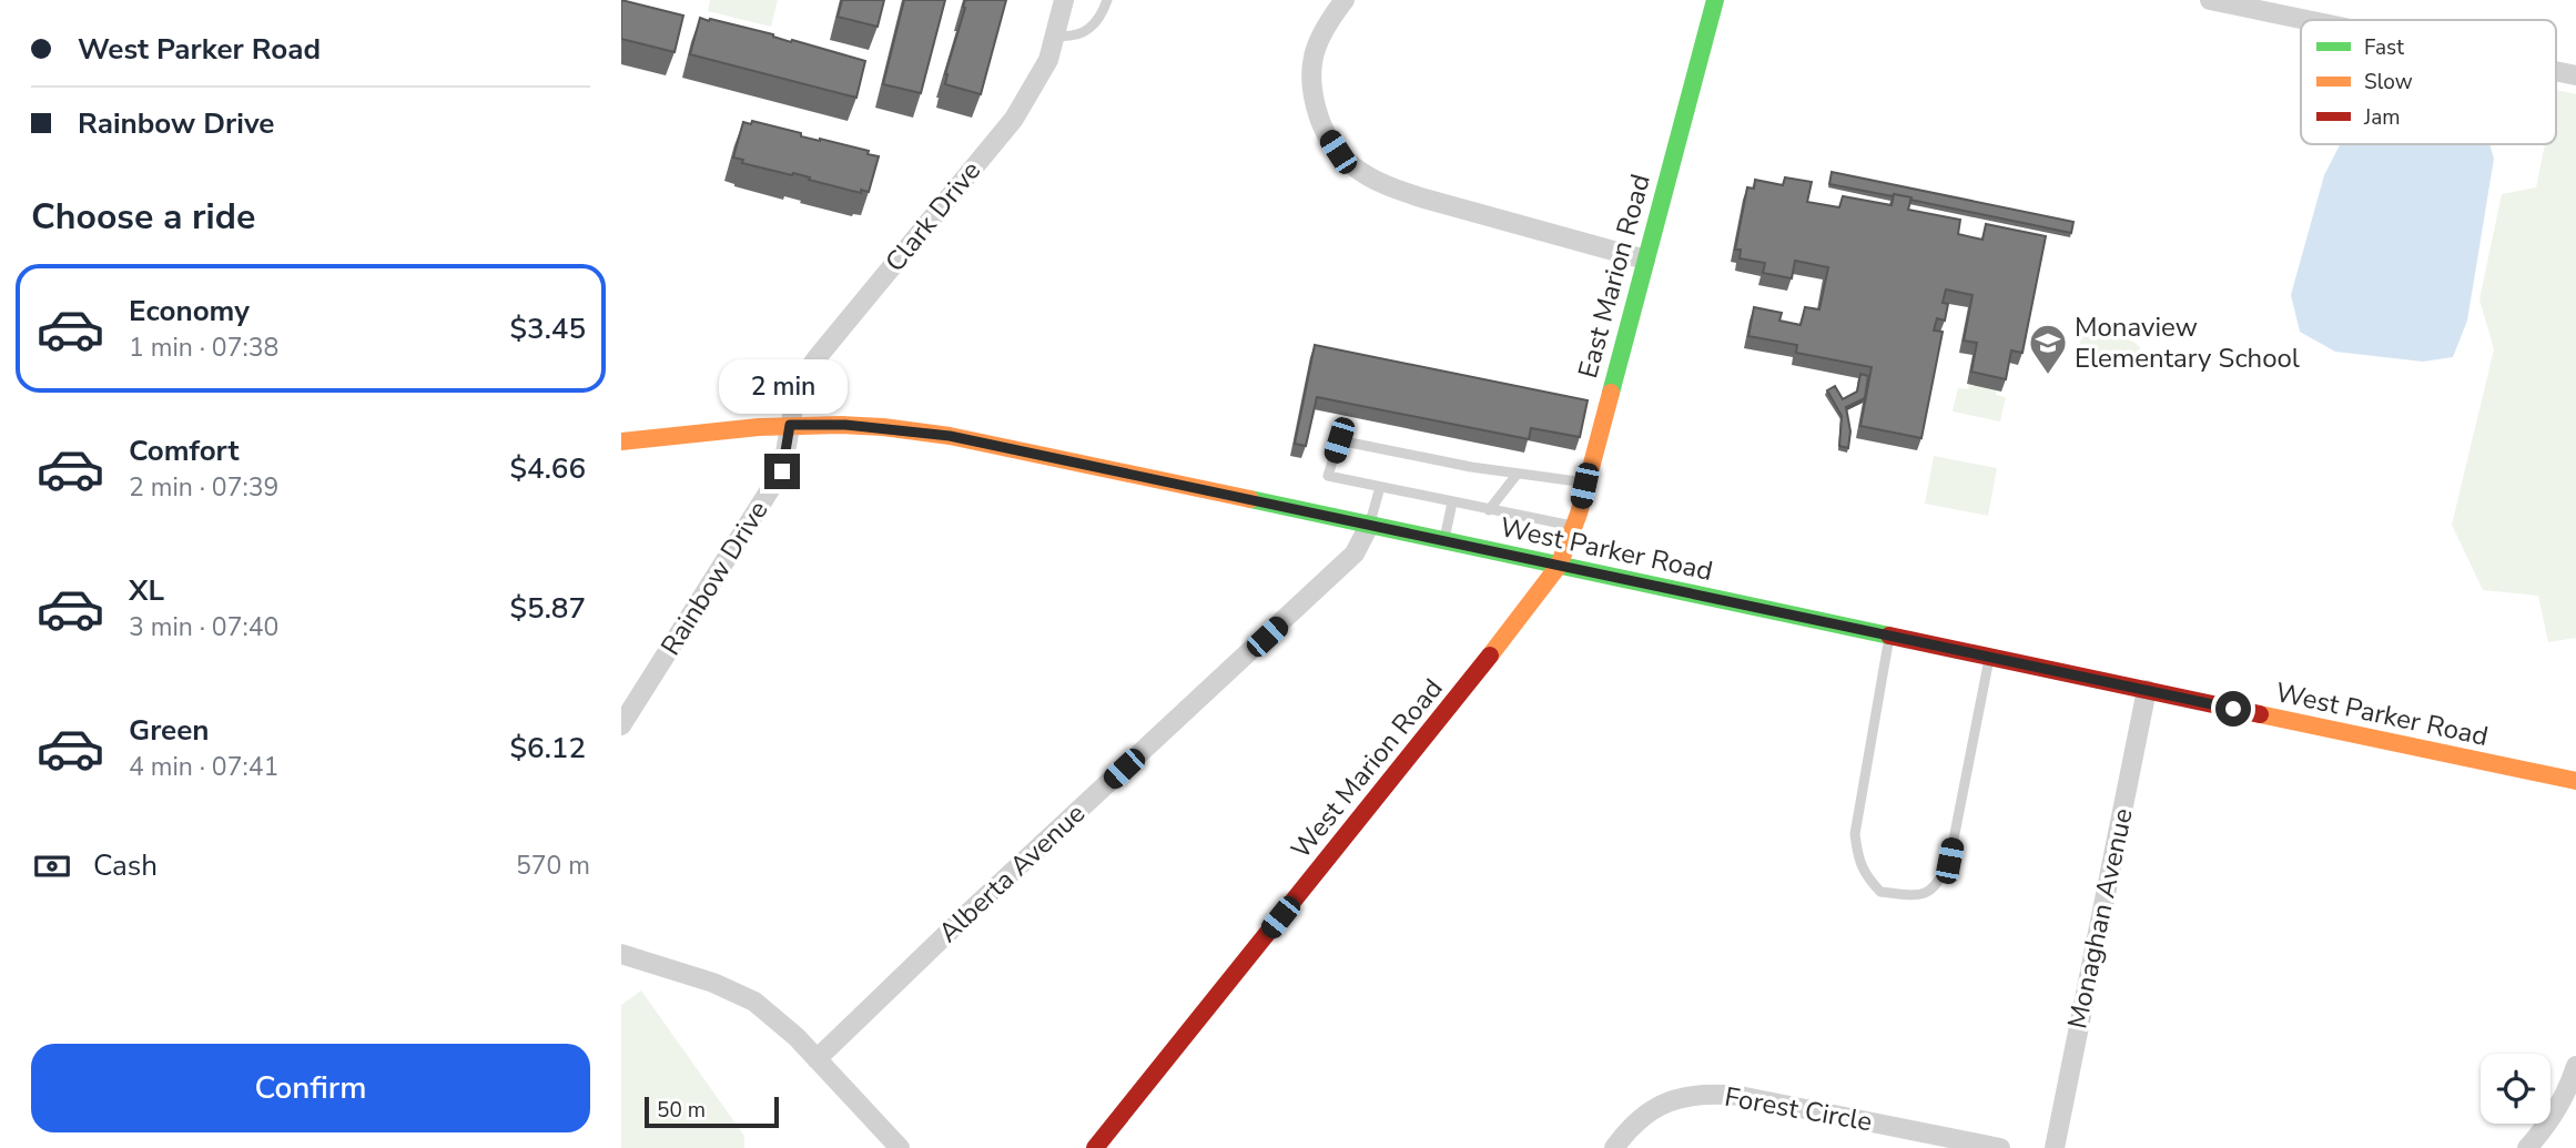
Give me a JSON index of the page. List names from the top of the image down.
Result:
{
  "streets": {
    "street": [
      "Clark Drive",
      "East Marion Road",
      "West Parker Road",
      "Rainbow Drive",
      "West Marion Road",
      "Alberta Avenue",
      "Monaghan Avenue",
      "Forest Circle"
    ]
  },
  "crossings": [
    ["Clark Drive", "West Parker Road"],
    ["Clark Drive", "Rainbow Drive"],
    ["East Marion Road", "West Parker Road"],
    ["East Marion Road", "West Marion Road"],
    ["West Parker Road", "Rainbow Drive"],
    ["West Parker Road", "West Marion Road"],
    ["West Parker Road", "Alberta Avenue"],
    ["West Parker Road", "Monaghan Avenue"]
  ],
  "places": {
    "school or university": ["Monaview Elementary School"]
  },
  "legend": ["Fast", "Slow", "Jam"],
  "scale_bar": "50 m",
  "page": {
    "banner": ["West Parker Road", "Rainbow Drive"],
    "heading": "Choose a ride",
    "list": [
      {
        "name": "Economy",
        "note": "1 min · 07:38",
        "value": "$3.45"
      },
      {
        "name": "Comfort",
        "note": "2 min · 07:39",
        "value": "$4.66"
      },
      {
        "name": "XL",
        "note": "3 min · 07:40",
        "value": "$5.87"
      },
      {
        "name": "Green",
        "note": "4 min · 07:41",
        "value": "$6.12"
      }
    ],
    "bubble": "2 min",
    "pay": ["Cash", "570 m"],
    "buttons": "Confirm",
    "scale": "50 m"
  }
}
